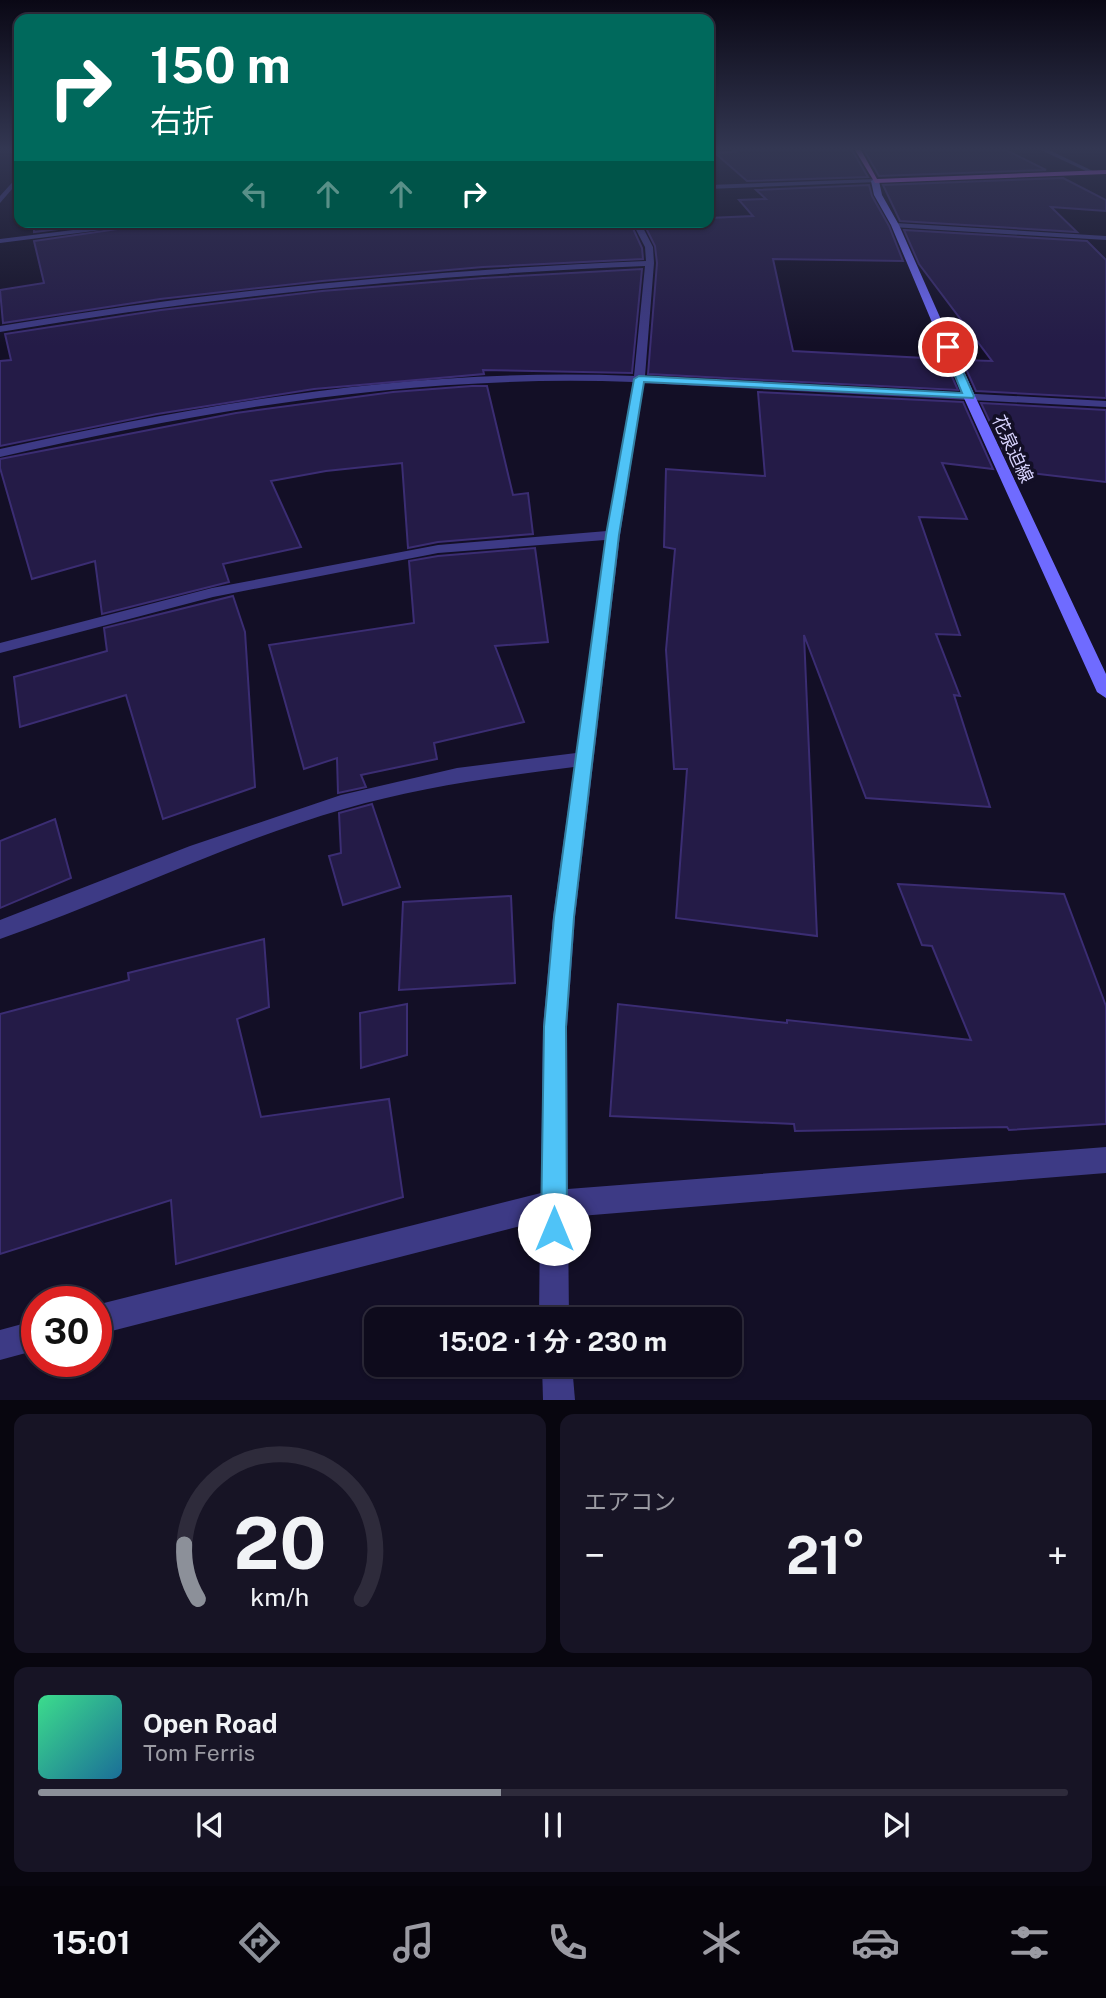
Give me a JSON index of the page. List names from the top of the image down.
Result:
{
  "streets": {
    "main road": ["花泉迫線"]
  },
  "page": {
    "turn": ["150 m", "右折"],
    "limit": "30",
    "trip": "15:02 · 1 分 · 230 m",
    "tile": "エアコン",
    "heat": ["−", "21°", "+"],
    "song": ["Open Road", "Tom Ferris"],
    "tabs": "15:01",
    "gauge": ["20", "km/h"]
  }
}
